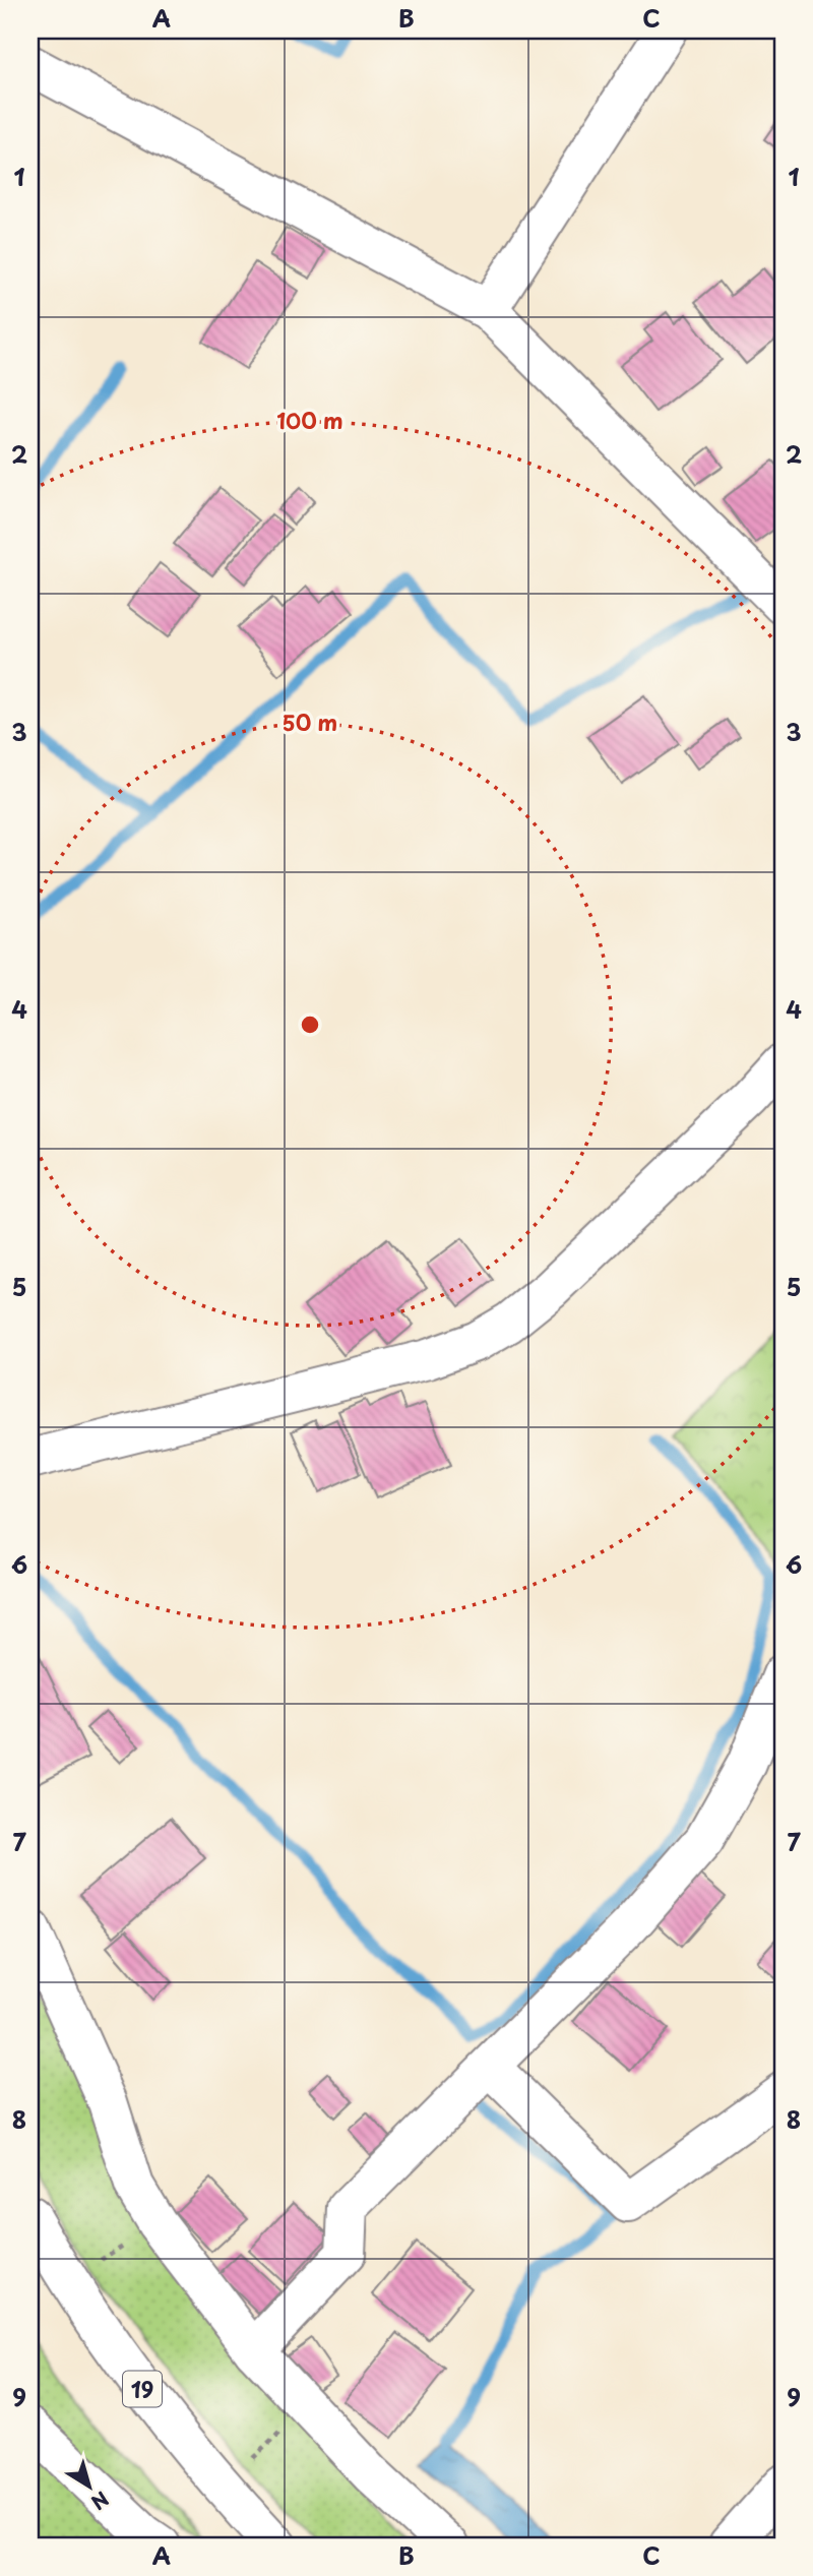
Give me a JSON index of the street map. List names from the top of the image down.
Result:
{
  "streets": {
    "street": ["19"]
  },
  "north": "bottom right",
  "grid": {
    "columns": ["A", "B", "C"],
    "rows": [
      "1",
      "2",
      "3",
      "4",
      "5",
      "6",
      "7",
      "8",
      "9"
    ]
  },
  "rings": ["100 m", "50 m"]
}
